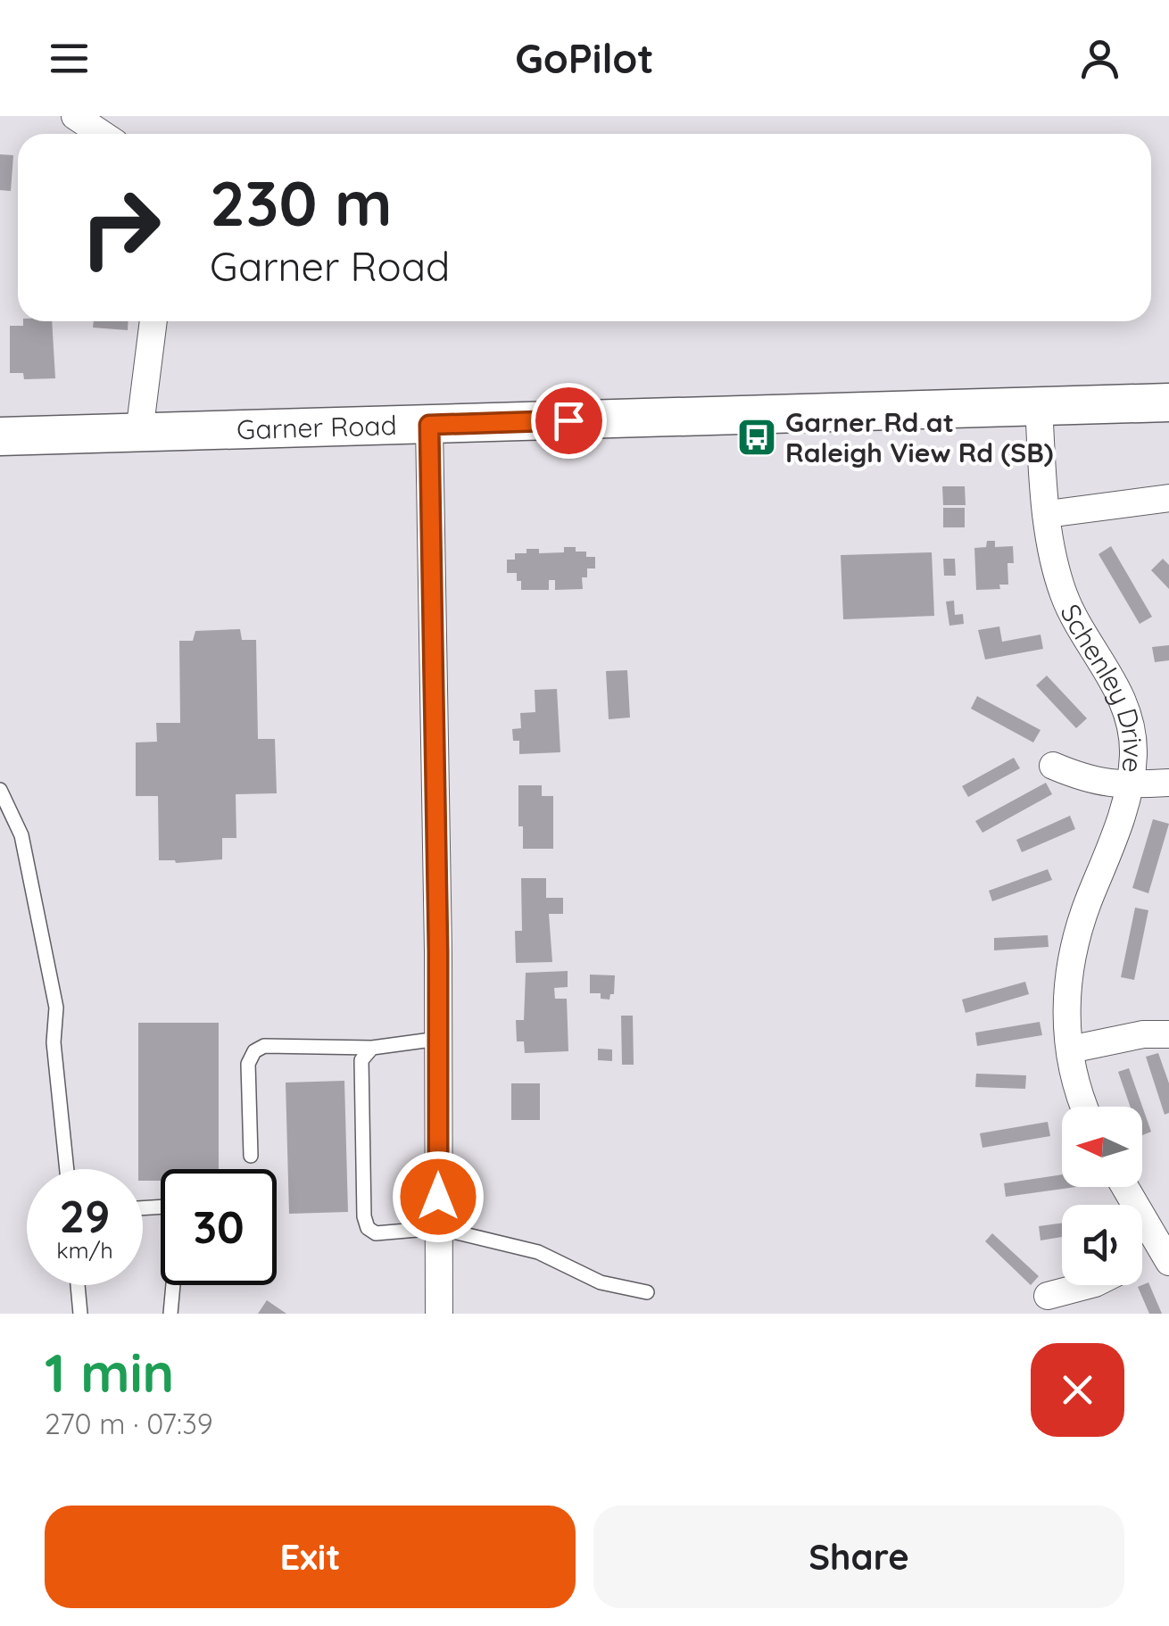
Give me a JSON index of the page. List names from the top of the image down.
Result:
{
  "streets": {
    "main road": ["Garner Road"],
    "street": ["Schenley Drive"]
  },
  "crossings": [
    ["Garner Road", "Schenley Drive"]
  ],
  "places": {
    "bus stop": ["Garner Rd at Raleigh View Rd (SB)"]
  },
  "north": "left",
  "page": {
    "header": "GoPilot",
    "turn": ["230 m", "Garner Road"],
    "speed": "29 km/h",
    "limit": "30",
    "heading": ["1 min", "270 m · 07:39"],
    "buttons": ["Exit", "Share"]
  }
}
